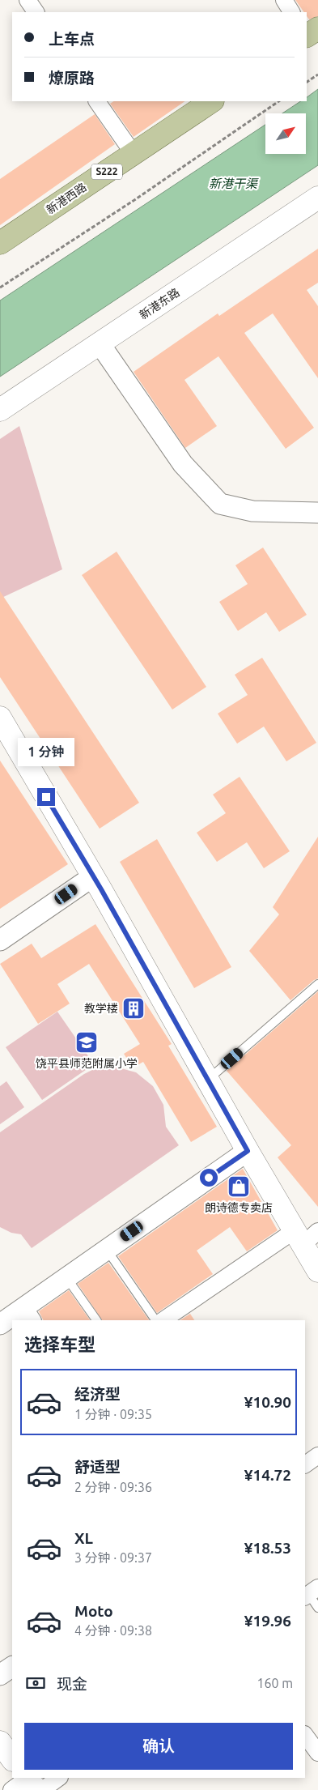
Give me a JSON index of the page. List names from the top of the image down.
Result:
{
  "streets": {
    "main road": ["S222", "新港西路", "新港东路"]
  },
  "water": ["新港干渠"],
  "places": {
    "building": ["教学楼"],
    "school or university": ["饶平县师范附属小学"],
    "shop": ["朗诗德专卖店"]
  },
  "north": "top right",
  "page": {
    "banner": ["上车点", "燎原路"],
    "bubble": "1 分钟",
    "heading": "选择车型",
    "list": [
      {
        "name": "经济型",
        "note": "1 分钟 · 09:35",
        "value": "¥10.90"
      },
      {
        "name": "舒适型",
        "note": "2 分钟 · 09:36",
        "value": "¥14.72"
      },
      {
        "name": "XL",
        "note": "3 分钟 · 09:37",
        "value": "¥18.53"
      },
      {
        "name": "Moto",
        "note": "4 分钟 · 09:38",
        "value": "¥19.96"
      }
    ],
    "pay": ["现金", "160 m"],
    "buttons": "确认"
  }
}
